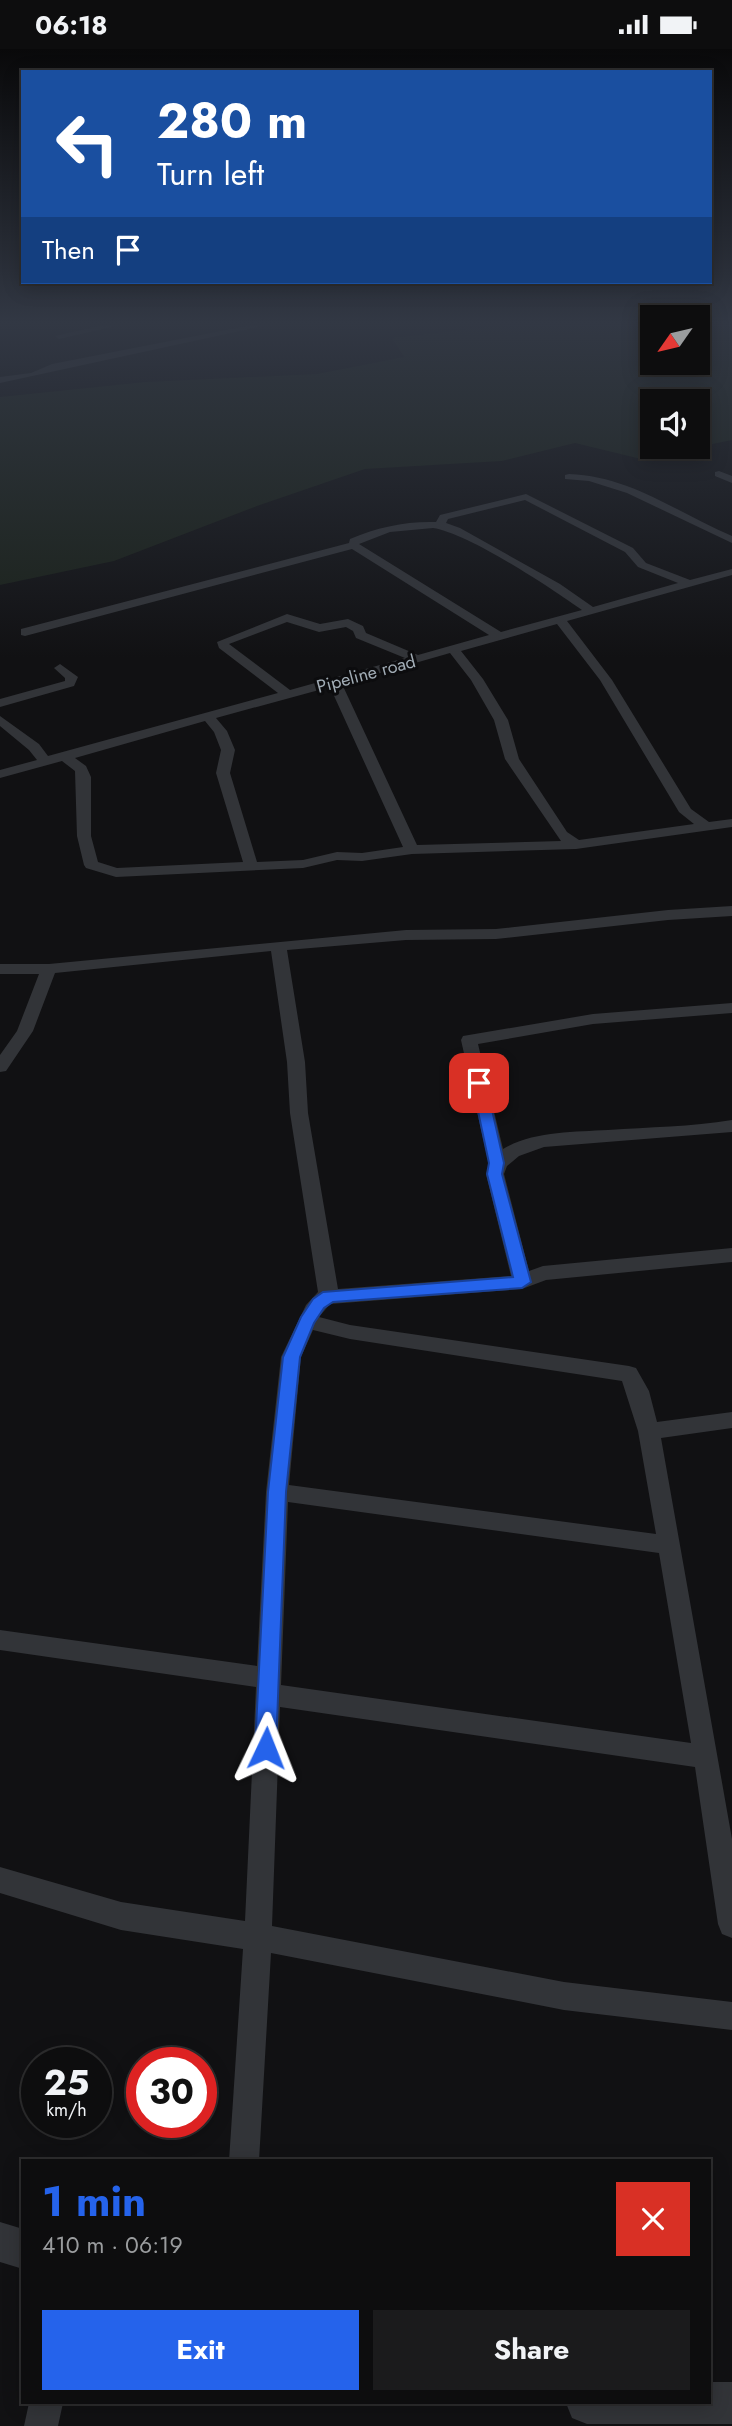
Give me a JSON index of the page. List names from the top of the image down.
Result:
{
  "streets": {
    "street": ["Pipeline road"]
  },
  "north": "bottom left",
  "page": {
    "status": "06:18",
    "turn": ["280 m", "Turn left"],
    "then": "Then",
    "speed": "25 km/h",
    "limit": "30",
    "heading": ["1 min", "410 m · 06:19"],
    "buttons": ["Exit", "Share"]
  }
}
